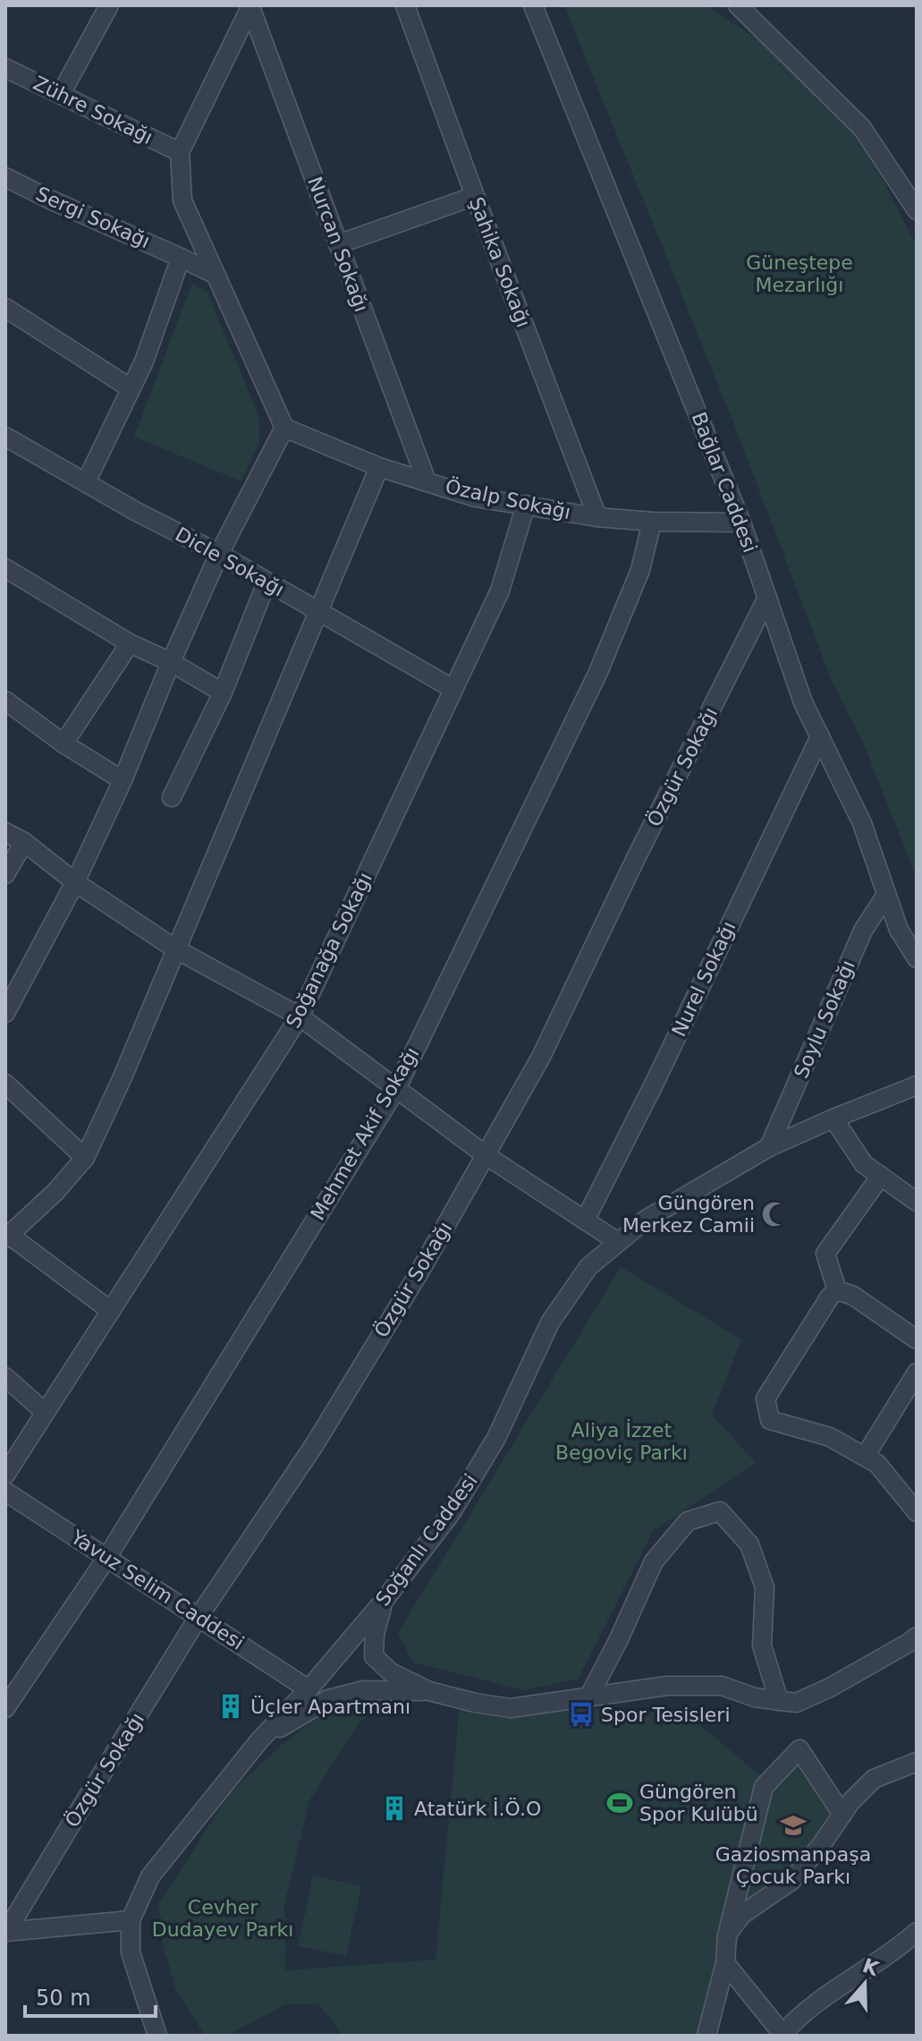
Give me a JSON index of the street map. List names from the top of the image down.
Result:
{
  "streets": {
    "street": [
      "Zühre Sokağı",
      "Sergi Sokağı",
      "Nurcan Sokağı",
      "Şahika Sokağı",
      "Bağlar Caddesi",
      "Özalp Sokağı",
      "Dicle Sokağı",
      "Özgür Sokağı",
      "Soğanağa Sokağı",
      "Nurel Sokağı",
      "Soylu Sokağı",
      "Mehmet Akif Sokağı",
      "Soğanlı Caddesi",
      "Yavuz Selim Caddesi"
    ]
  },
  "crossings": [
    ["Nurcan Sokağı", "Özalp Sokağı"],
    ["Şahika Sokağı", "Özalp Sokağı"],
    ["Bağlar Caddesi", "Özalp Sokağı"],
    ["Bağlar Caddesi", "Özgür Sokağı"],
    ["Bağlar Caddesi", "Nurel Sokağı"],
    ["Bağlar Caddesi", "Soylu Sokağı"],
    ["Özalp Sokağı", "Soğanağa Sokağı"],
    ["Özalp Sokağı", "Mehmet Akif Sokağı"],
    ["Dicle Sokağı", "Soğanağa Sokağı"],
    ["Özgür Sokağı", "Yavuz Selim Caddesi"],
    ["Soylu Sokağı", "Soğanlı Caddesi"],
    ["Mehmet Akif Sokağı", "Yavuz Selim Caddesi"],
    ["Soğanlı Caddesi", "Yavuz Selim Caddesi"]
  ],
  "parks": ["Güneştepe Mezarlığı", "Aliya İzzet Begoviç Parkı", "Cevher Dudayev Parkı"],
  "places": {
    "mosque": ["Güngören Merkez Camii"],
    "building": ["Üçler Apartmanı", "Atatürk İ.Ö.O"],
    "bus stop": ["Spor Tesisleri"],
    "sports": ["Güngören Spor Kulübü"],
    "school or university": ["Gaziosmanpaşa Çocuk Parkı"]
  },
  "scale_bar": "50 m",
  "north": "top"
}
